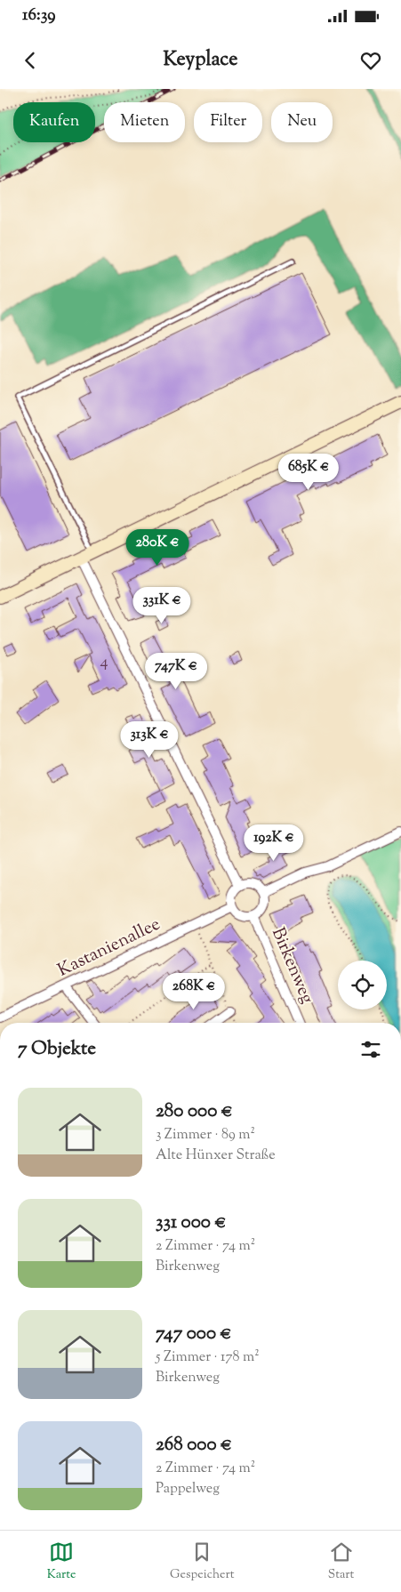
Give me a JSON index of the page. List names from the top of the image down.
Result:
{
  "streets": {
    "street": ["Kastanienallee", "Birkenweg"]
  },
  "crossings": [
    ["Kastanienallee", "Birkenweg"]
  ],
  "house_numbers": ["4"],
  "page": {
    "status": "16:39",
    "header": "Keyplace",
    "chip": [
      "Kaufen",
      "Mieten",
      "Filter",
      "Neu"
    ],
    "price": [
      "685K €",
      "280K €",
      "331K €",
      "747K €",
      "313K €",
      "192K €",
      "268K €"
    ],
    "heading": "7 Objekte",
    "list": [
      {
        "name": "280 000 €",
        "note": "3 Zimmer · 89 m² · Alte Hünxer Straße"
      },
      {
        "name": "331 000 €",
        "note": "2 Zimmer · 74 m² · Birkenweg"
      },
      {
        "name": "747 000 €",
        "note": "5 Zimmer · 178 m² · Birkenweg"
      },
      {
        "name": "268 000 €",
        "note": "2 Zimmer · 74 m² · Pappelweg"
      }
    ],
    "tabs": ["Karte", "Gespeichert", "Start"]
  }
}
